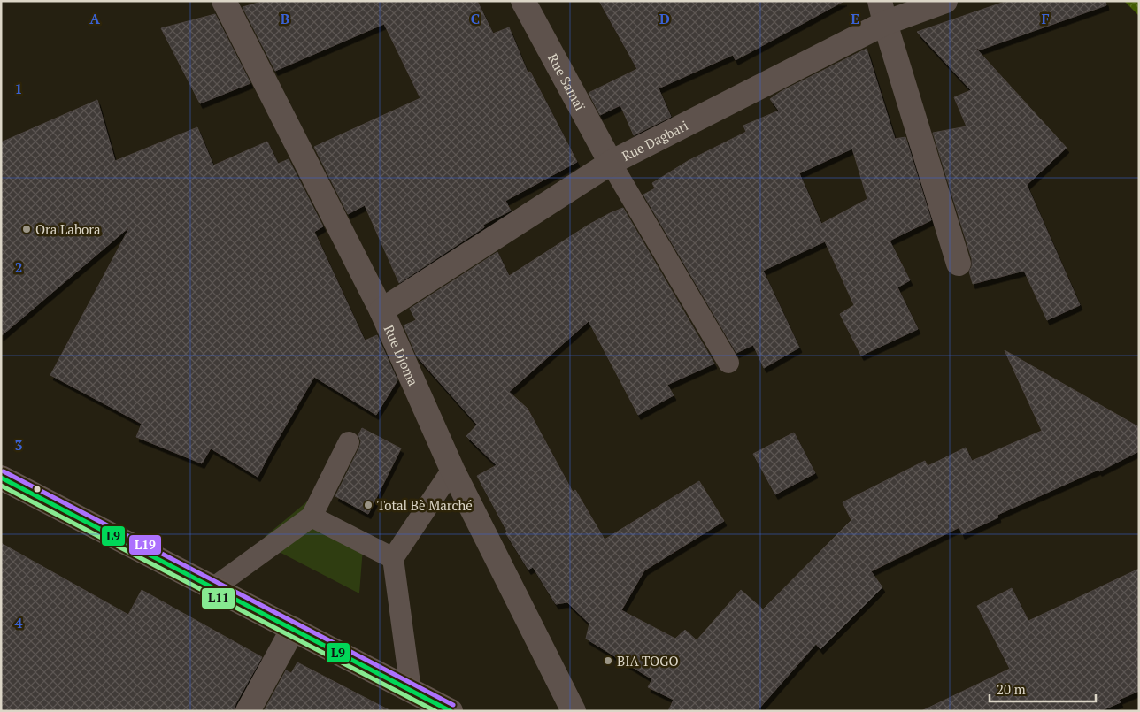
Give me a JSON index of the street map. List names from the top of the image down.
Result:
{
  "streets": {
    "street": ["Rue Samaï", "Rue Dagbari", "Rue Djoma"]
  },
  "crossings": [
    ["Rue Samaï", "Rue Dagbari"],
    ["Rue Dagbari", "Rue Djoma"]
  ],
  "places": ["Ora Labora", "Total Bè Marché", "BIA TOGO"],
  "lines": ["transit line L19", "transit line L9", "transit line L11"],
  "scale_bar": "20 m",
  "grid": {
    "columns": [
      "A",
      "B",
      "C",
      "D",
      "E",
      "F"
    ],
    "rows": [
      "1",
      "2",
      "3",
      "4"
    ]
  }
}
